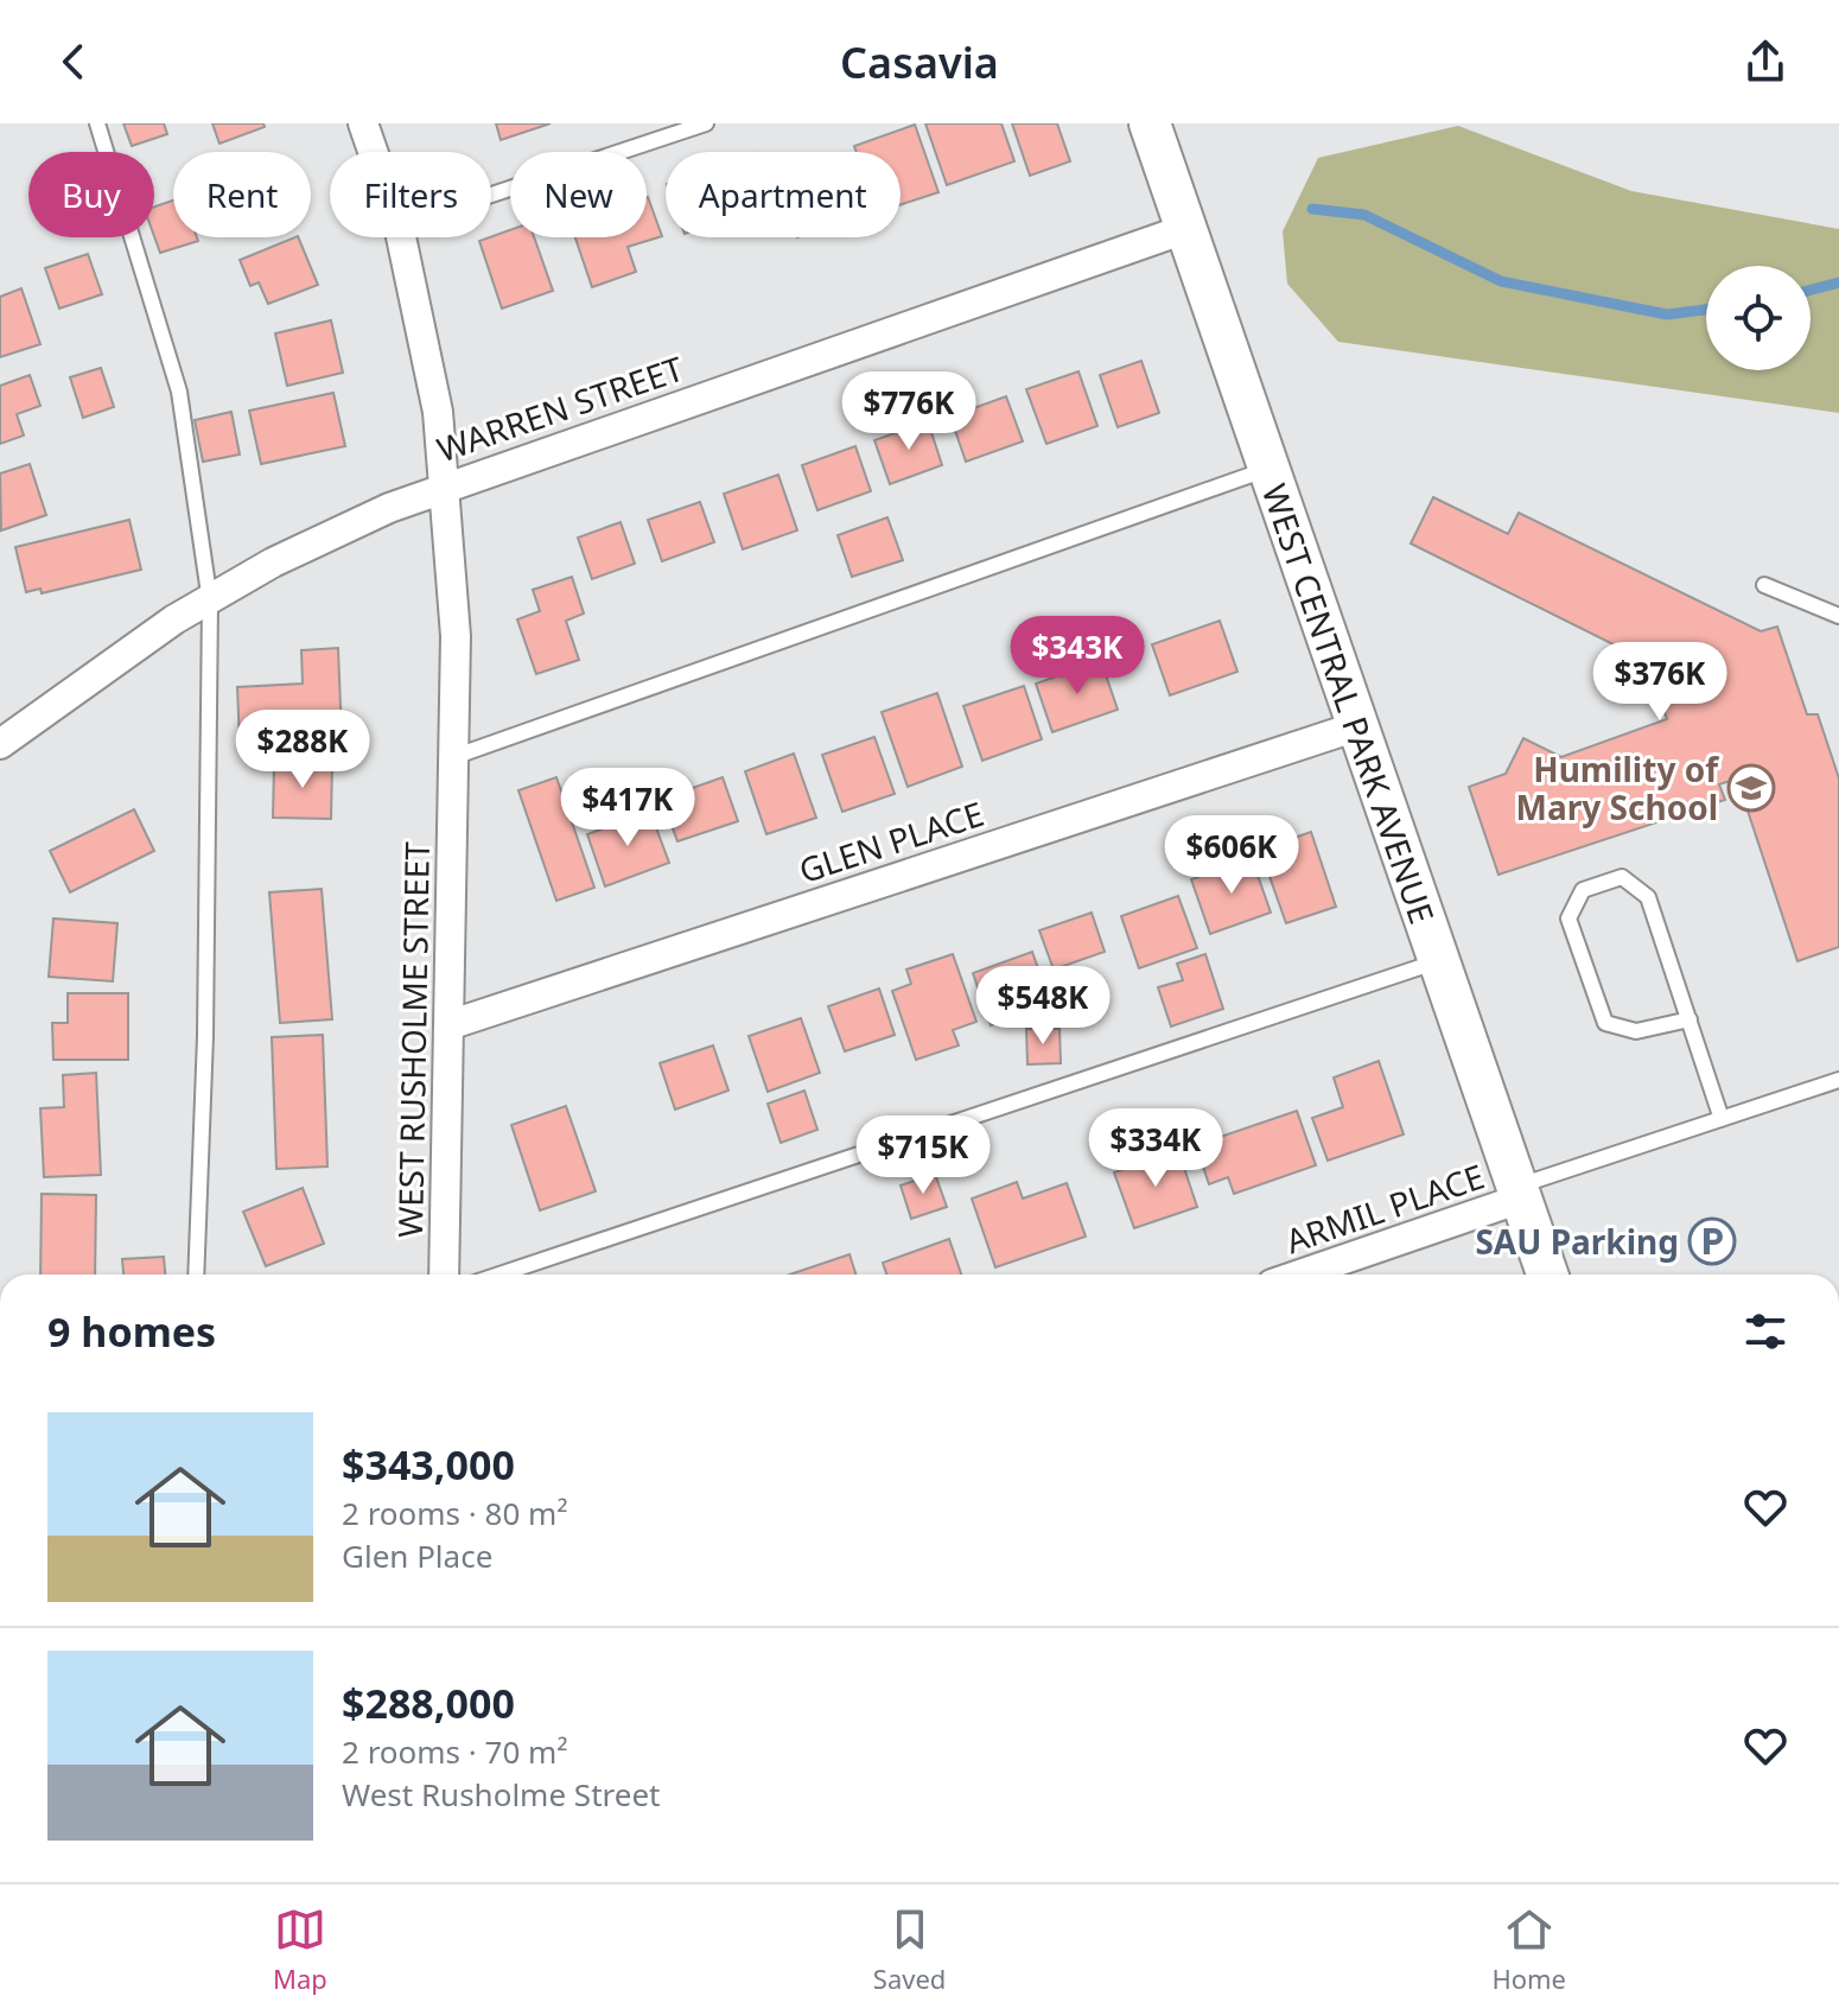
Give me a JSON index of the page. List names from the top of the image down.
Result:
{
  "streets": {
    "main road": ["WEST CENTRAL PARK AVENUE"],
    "street": [
      "WARREN STREET",
      "GLEN PLACE",
      "WEST RUSHOLME STREET",
      "ARMIL PLACE"
    ]
  },
  "crossings": [
    ["WARREN STREET", "WEST CENTRAL PARK AVENUE"],
    ["WARREN STREET", "WEST RUSHOLME STREET"],
    ["WEST CENTRAL PARK AVENUE", "GLEN PLACE"],
    ["WEST CENTRAL PARK AVENUE", "ARMIL PLACE"],
    ["GLEN PLACE", "WEST RUSHOLME STREET"]
  ],
  "places": {
    "school or university": ["Humility of Mary School"],
    "parking": ["SAU Parking"]
  },
  "page": {
    "header": "Casavia",
    "chip": [
      "Buy",
      "Rent",
      "Filters",
      "New",
      "Apartment"
    ],
    "price": [
      "$776K",
      "$343K",
      "$376K",
      "$288K",
      "$417K",
      "$606K",
      "$548K",
      "$334K",
      "$715K"
    ],
    "heading": "9 homes",
    "list": [
      {
        "name": "$343,000",
        "note": "2 rooms · 80 m² · Glen Place"
      },
      {
        "name": "$288,000",
        "note": "2 rooms · 70 m² · West Rusholme Street"
      }
    ],
    "tabs": ["Map", "Saved", "Home"]
  }
}
